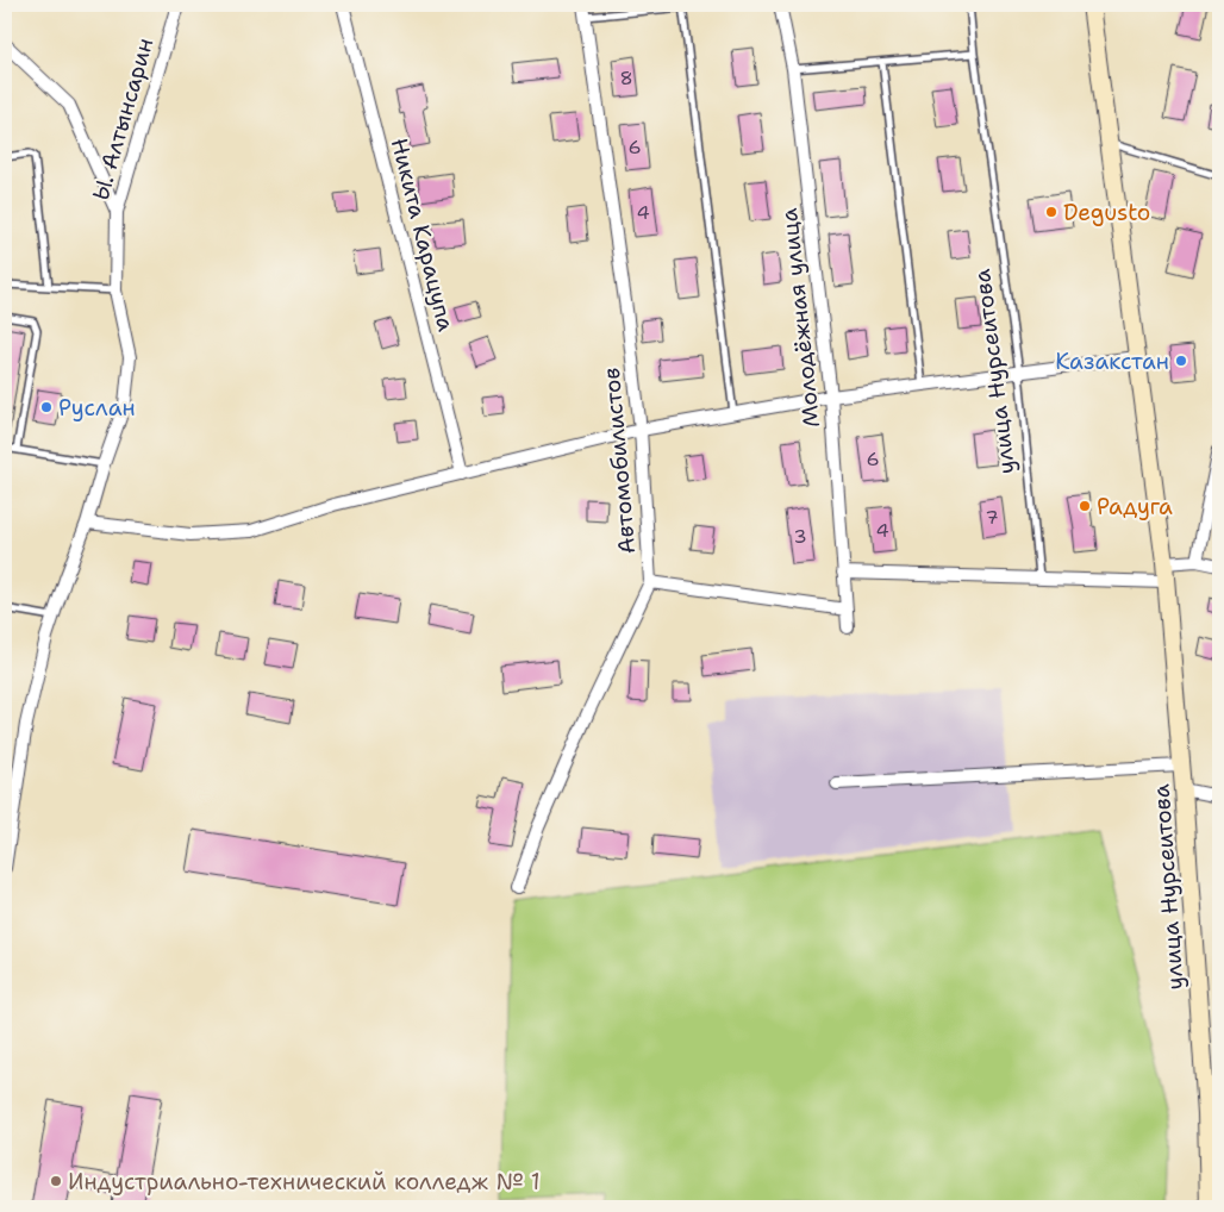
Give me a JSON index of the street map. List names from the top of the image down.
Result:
{
  "streets": {
    "main road": ["улица Нурсеитова"],
    "street": [
      "Ы. Алтынсарин",
      "Никита Карацупа",
      "Молодёжная улица",
      "Автомобилистов"
    ]
  },
  "places": [
    "Degusto",
    "Казакстан",
    "Руслан",
    "Радуга",
    "Индустриально-технический колледж № 1"
  ],
  "house_numbers": [
    "8",
    "6",
    "4",
    "6",
    "7",
    "4",
    "3"
  ]
}
